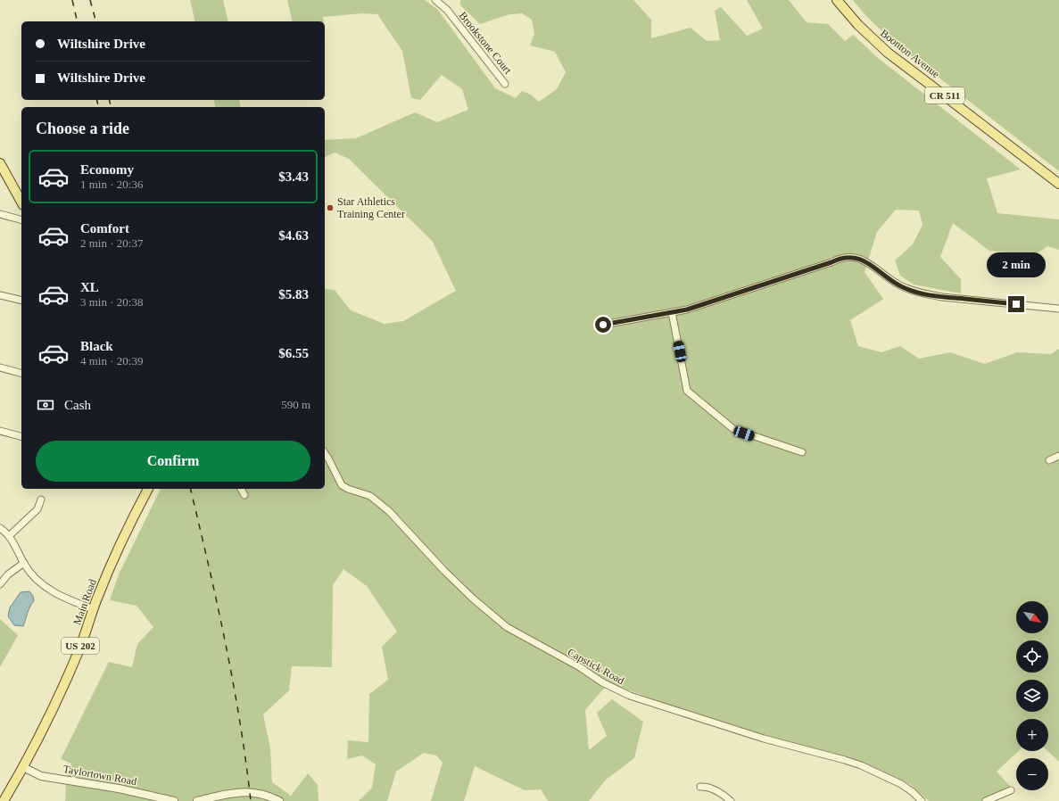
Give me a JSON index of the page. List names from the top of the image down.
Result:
{
  "streets": {
    "main road": [
      "Boonton Avenue",
      "CR 511",
      "Main Road",
      "US 202"
    ],
    "street": ["Brookstone Court", "Capstick Road", "Taylortown Road"]
  },
  "crossings": [
    ["Main Road", "Taylortown Road"]
  ],
  "places": ["Star Athletics Training Center"],
  "north": "bottom right",
  "page": {
    "banner": ["Wiltshire Drive", "Wiltshire Drive"],
    "heading": "Choose a ride",
    "list": [
      {
        "name": "Economy",
        "note": "1 min · 20:36",
        "value": "$3.43"
      },
      {
        "name": "Comfort",
        "note": "2 min · 20:37",
        "value": "$4.63"
      },
      {
        "name": "XL",
        "note": "3 min · 20:38",
        "value": "$5.83"
      },
      {
        "name": "Black",
        "note": "4 min · 20:39",
        "value": "$6.55"
      }
    ],
    "bubble": "2 min",
    "pay": ["Cash", "590 m"],
    "buttons": "Confirm",
    "map_buttons": ["+", "−"]
  }
}
